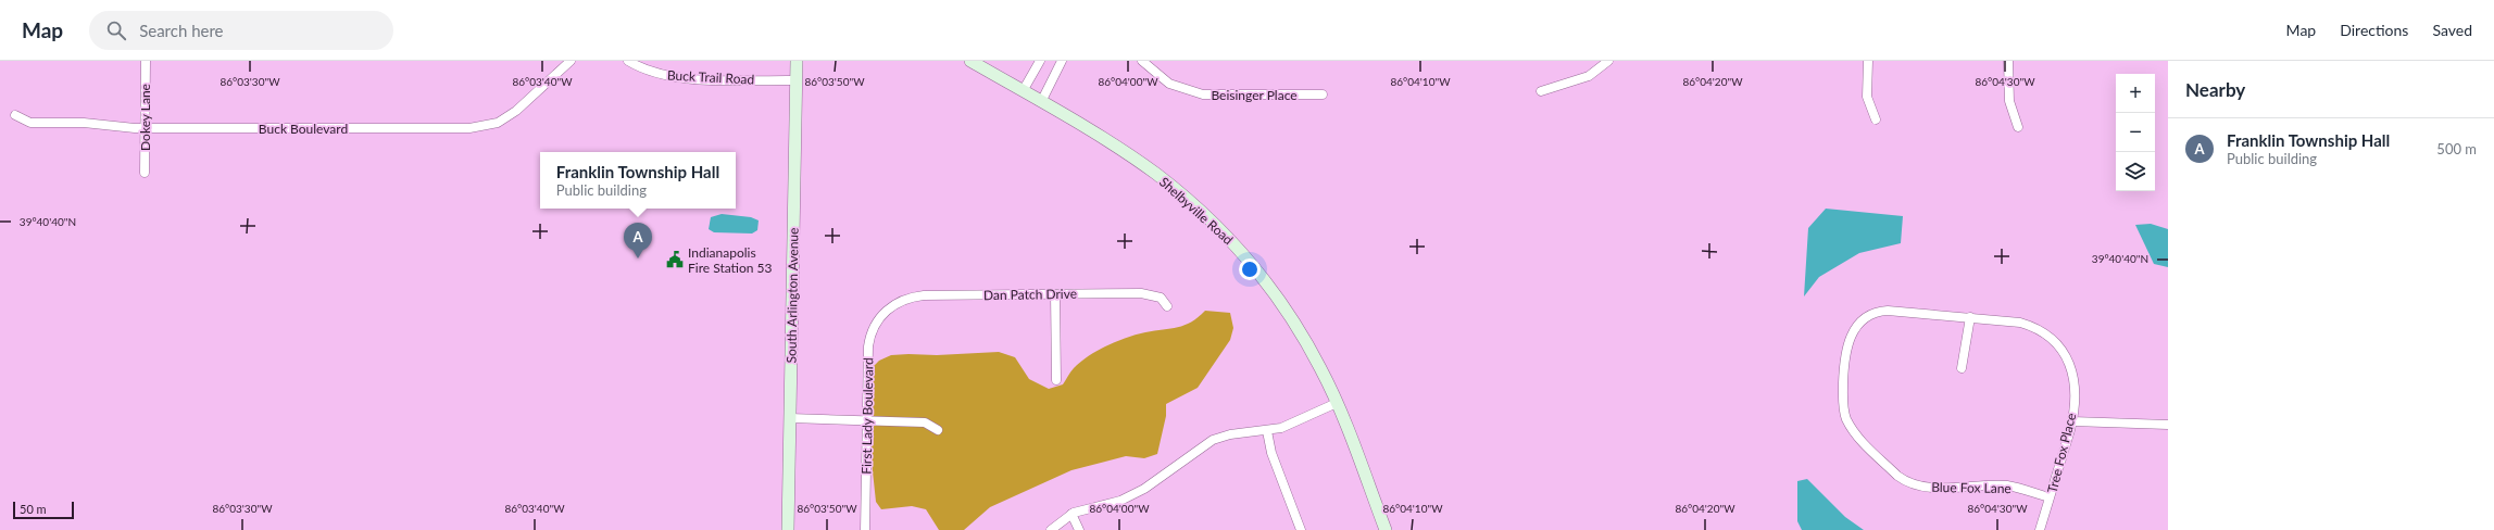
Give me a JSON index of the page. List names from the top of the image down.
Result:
{
  "streets": {
    "main road": ["Shelbyville Road", "South Arlington Avenue"],
    "street": [
      "Buck Trail Road",
      "Beisinger Place",
      "Dokey Lane",
      "Buck Boulevard",
      "Dan Patch Drive",
      "First Lady Boulevard",
      "Tree Fox Place",
      "Blue Fox Lane"
    ]
  },
  "crossings": [
    ["Buck Trail Road", "South Arlington Avenue"],
    ["Dokey Lane", "Buck Boulevard"],
    ["Dan Patch Drive", "First Lady Boulevard"],
    ["Tree Fox Place", "Blue Fox Lane"]
  ],
  "places": {
    "public building": ["Indianapolis Fire Station 53"]
  },
  "scale_bar": "50 m",
  "page": {
    "header": "Map",
    "search": "Search here",
    "nav": ["Map", "Directions", "Saved"],
    "heading": "Nearby",
    "map_buttons": ["+", "−"],
    "list": [
      {
        "mark": "A",
        "name": "Franklin Township Hall",
        "note": "Public building",
        "value": "500 m"
      }
    ],
    "popup": ["Franklin Township Hall", "Public building"],
    "pins": "A",
    "scale": "50 m"
  },
  "coordinates": [
    "86°03'30\"W",
    "86°03'40\"W",
    "86°03'50\"W",
    "86°04'00\"W",
    "86°04'10\"W",
    "86°04'20\"W",
    "86°04'30\"W",
    "39°40'40\"N"
  ]
}
